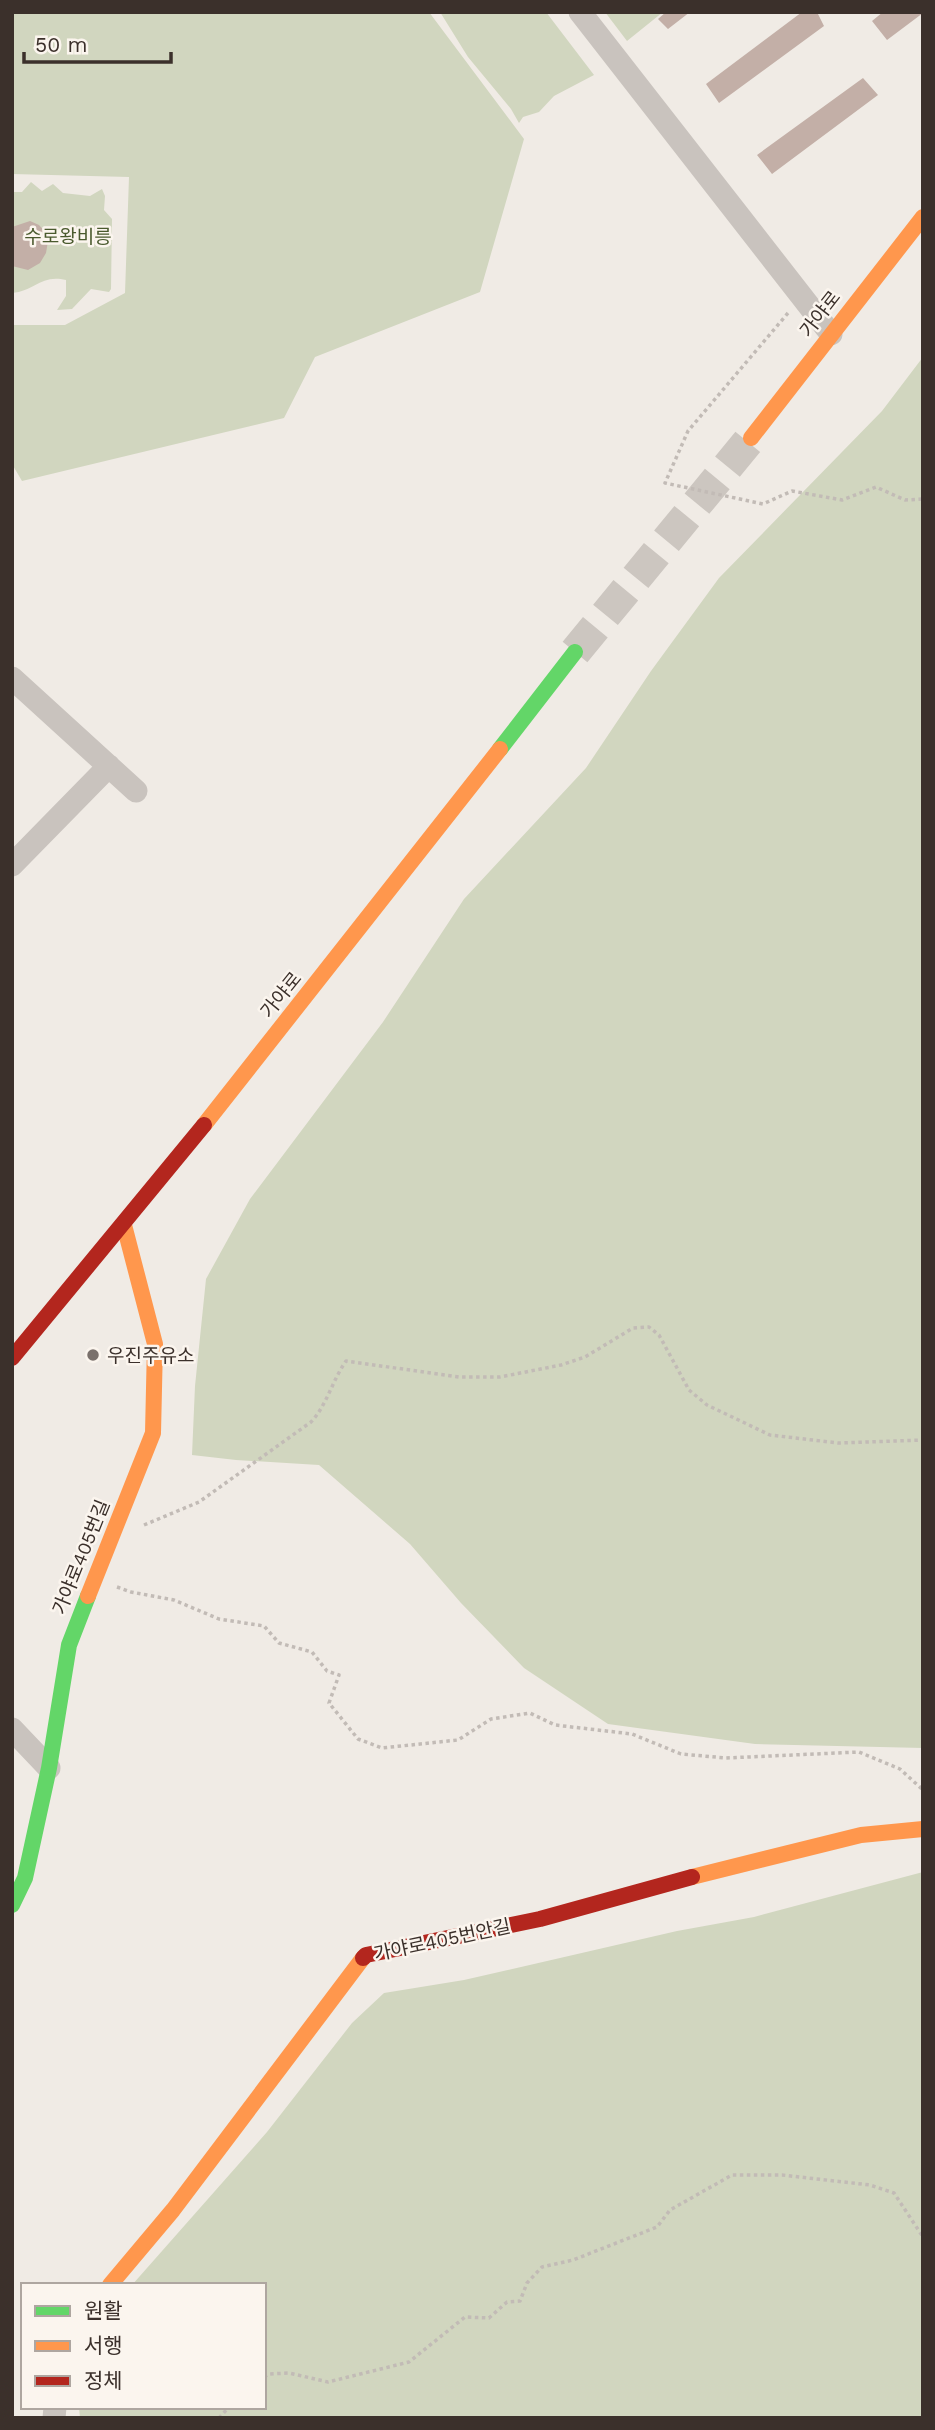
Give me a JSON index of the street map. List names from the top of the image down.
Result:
{
  "streets": {
    "street": ["가야로", "가야로405번길", "가야로405번안길"]
  },
  "crossings": [
    ["가야로", "가야로405번길"]
  ],
  "parks": ["수로왕비릉"],
  "places": ["우진주유소"],
  "legend": ["원활", "서행", "정체"],
  "scale_bar": "50 m"
}
